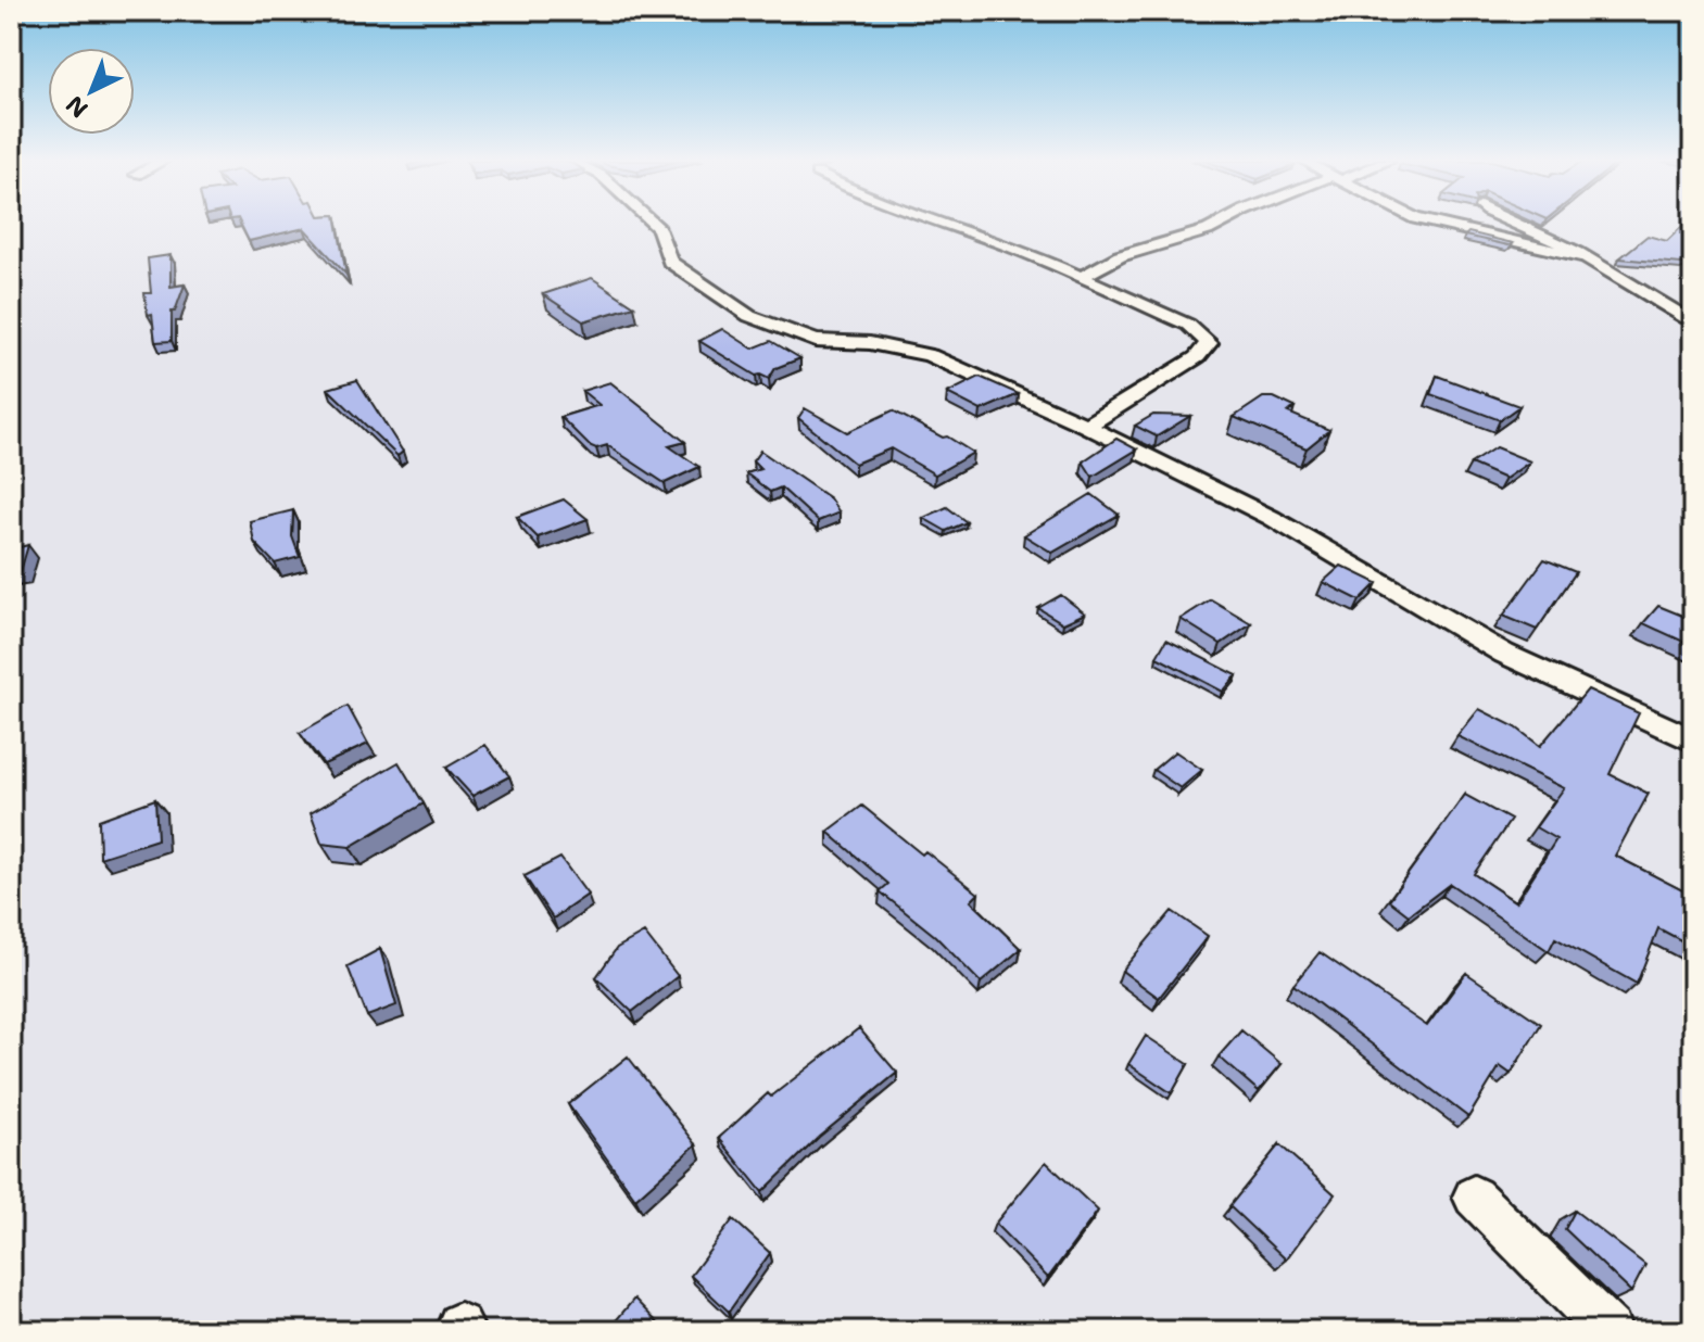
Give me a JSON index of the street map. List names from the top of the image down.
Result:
{
  "north": "bottom left"
}
